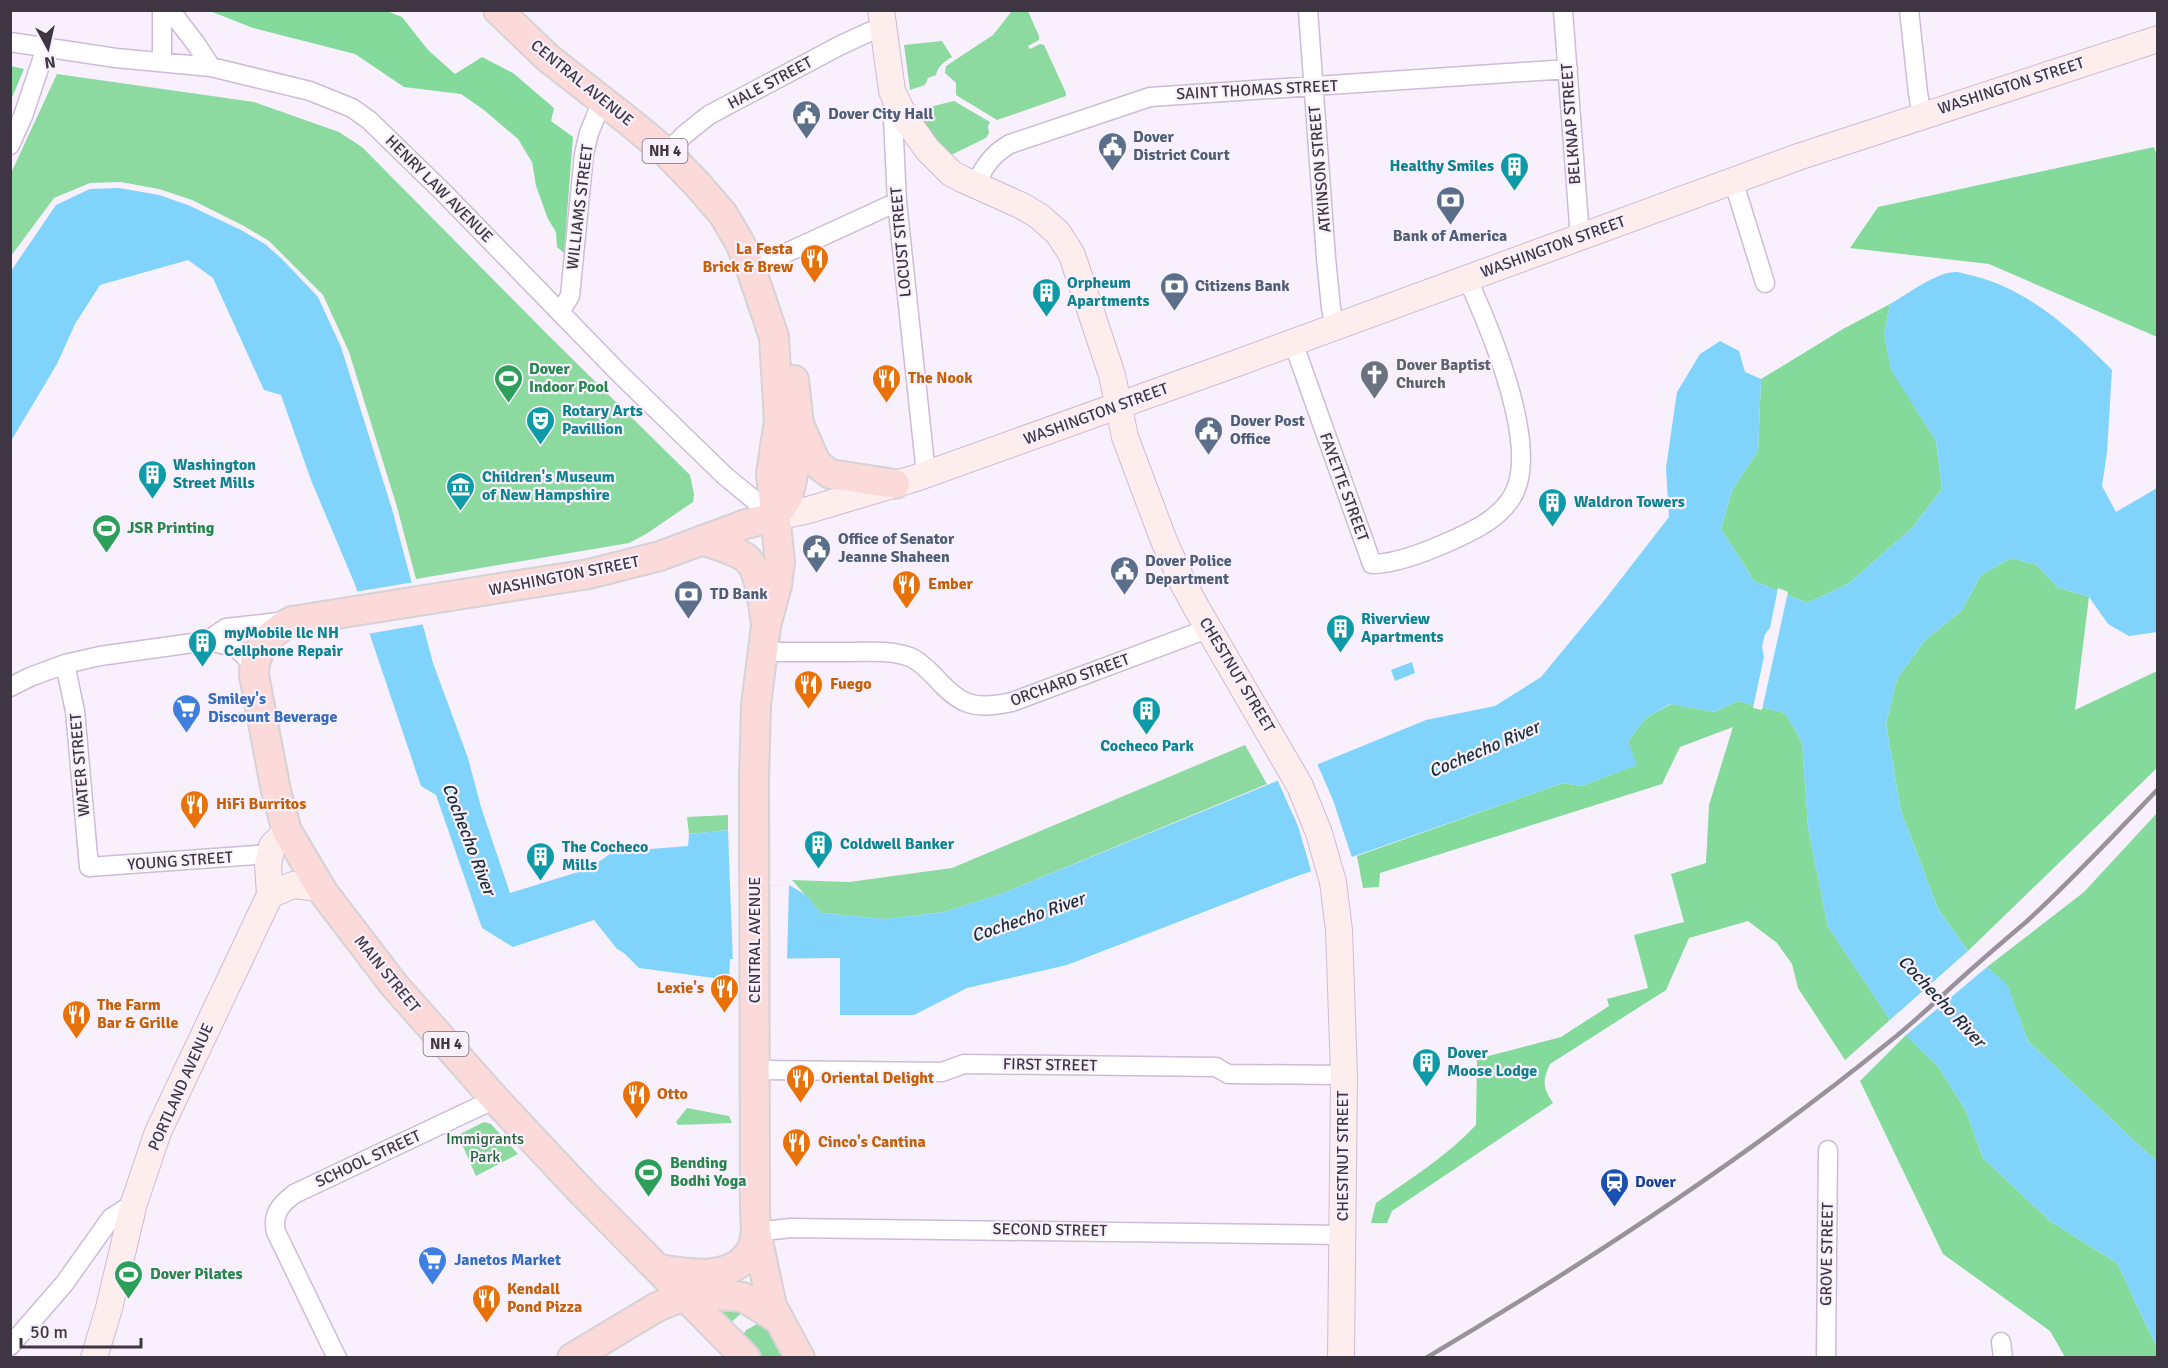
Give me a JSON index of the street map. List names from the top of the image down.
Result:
{
  "streets": {
    "main road": [
      "CENTRAL AVENUE",
      "WASHINGTON STREET",
      "NH 4",
      "MAIN STREET"
    ],
    "street": [
      "HALE STREET",
      "SAINT THOMAS STREET",
      "BELKNAP STREET",
      "ATKINSON STREET",
      "HENRY LAW AVENUE",
      "WILLIAMS STREET",
      "LOCUST STREET",
      "FAYETTE STREET",
      "CHESTNUT STREET",
      "ORCHARD STREET",
      "WATER STREET",
      "YOUNG STREET",
      "FIRST STREET",
      "PORTLAND AVENUE",
      "SCHOOL STREET",
      "SECOND STREET",
      "GROVE STREET"
    ]
  },
  "crossings": [
    ["CENTRAL AVENUE", "HALE STREET"],
    ["CENTRAL AVENUE", "WASHINGTON STREET"],
    ["CENTRAL AVENUE", "HENRY LAW AVENUE"],
    ["CENTRAL AVENUE", "WILLIAMS STREET"],
    ["CENTRAL AVENUE", "ORCHARD STREET"],
    ["CENTRAL AVENUE", "FIRST STREET"],
    ["CENTRAL AVENUE", "SECOND STREET"],
    ["HALE STREET", "LOCUST STREET"],
    ["WASHINGTON STREET", "BELKNAP STREET"],
    ["WASHINGTON STREET", "ATKINSON STREET"],
    ["WASHINGTON STREET", "HENRY LAW AVENUE"],
    ["WASHINGTON STREET", "LOCUST STREET"],
    ["WASHINGTON STREET", "FAYETTE STREET"],
    ["WASHINGTON STREET", "CHESTNUT STREET"],
    ["WASHINGTON STREET", "WATER STREET"],
    ["SAINT THOMAS STREET", "BELKNAP STREET"],
    ["SAINT THOMAS STREET", "ATKINSON STREET"],
    ["SAINT THOMAS STREET", "CHESTNUT STREET"],
    ["HENRY LAW AVENUE", "WILLIAMS STREET"],
    ["LOCUST STREET", "CHESTNUT STREET"],
    ["CHESTNUT STREET", "ORCHARD STREET"],
    ["CHESTNUT STREET", "FIRST STREET"],
    ["CHESTNUT STREET", "SECOND STREET"],
    ["WATER STREET", "YOUNG STREET"],
    ["YOUNG STREET", "PORTLAND AVENUE"],
    ["MAIN STREET", "SCHOOL STREET"]
  ],
  "water": ["Cochecho River"],
  "parks": ["Immigrants Park"],
  "places": {
    "public building": [
      "Dover City Hall",
      "Dover District Court",
      "Dover Post Office",
      "Office of Senator Jeanne Shaheen",
      "Dover Police Department"
    ],
    "building": [
      "Healthy Smiles",
      "Orpheum Apartments",
      "Washington Street Mills",
      "Waldron Towers",
      "Riverview Apartments",
      "myMobile llc NH Cellphone Repair",
      "Cocheco Park",
      "Coldwell Banker",
      "The Cocheco Mills",
      "Dover Moose Lodge"
    ],
    "bank": ["Bank of America", "Citizens Bank", "TD Bank"],
    "restaurant": [
      "La Festa Brick & Brew",
      "The Nook",
      "Ember",
      "Fuego",
      "HiFi Burritos",
      "Lexie's",
      "The Farm Bar & Grille",
      "Oriental Delight",
      "Otto",
      "Cinco's Cantina",
      "Kendall Pond Pizza"
    ],
    "church": ["Dover Baptist Church"],
    "sports": [
      "Dover Indoor Pool",
      "JSR Printing",
      "Bending Bodhi Yoga",
      "Dover Pilates"
    ],
    "theatre": ["Rotary Arts Pavillion"],
    "museum": ["Children's Museum of New Hampshire"],
    "supermarket": ["Smiley's Discount Beverage", "Janetos Market"],
    "station": ["Dover"]
  },
  "scale_bar": "50 m",
  "north": "bottom"
}
